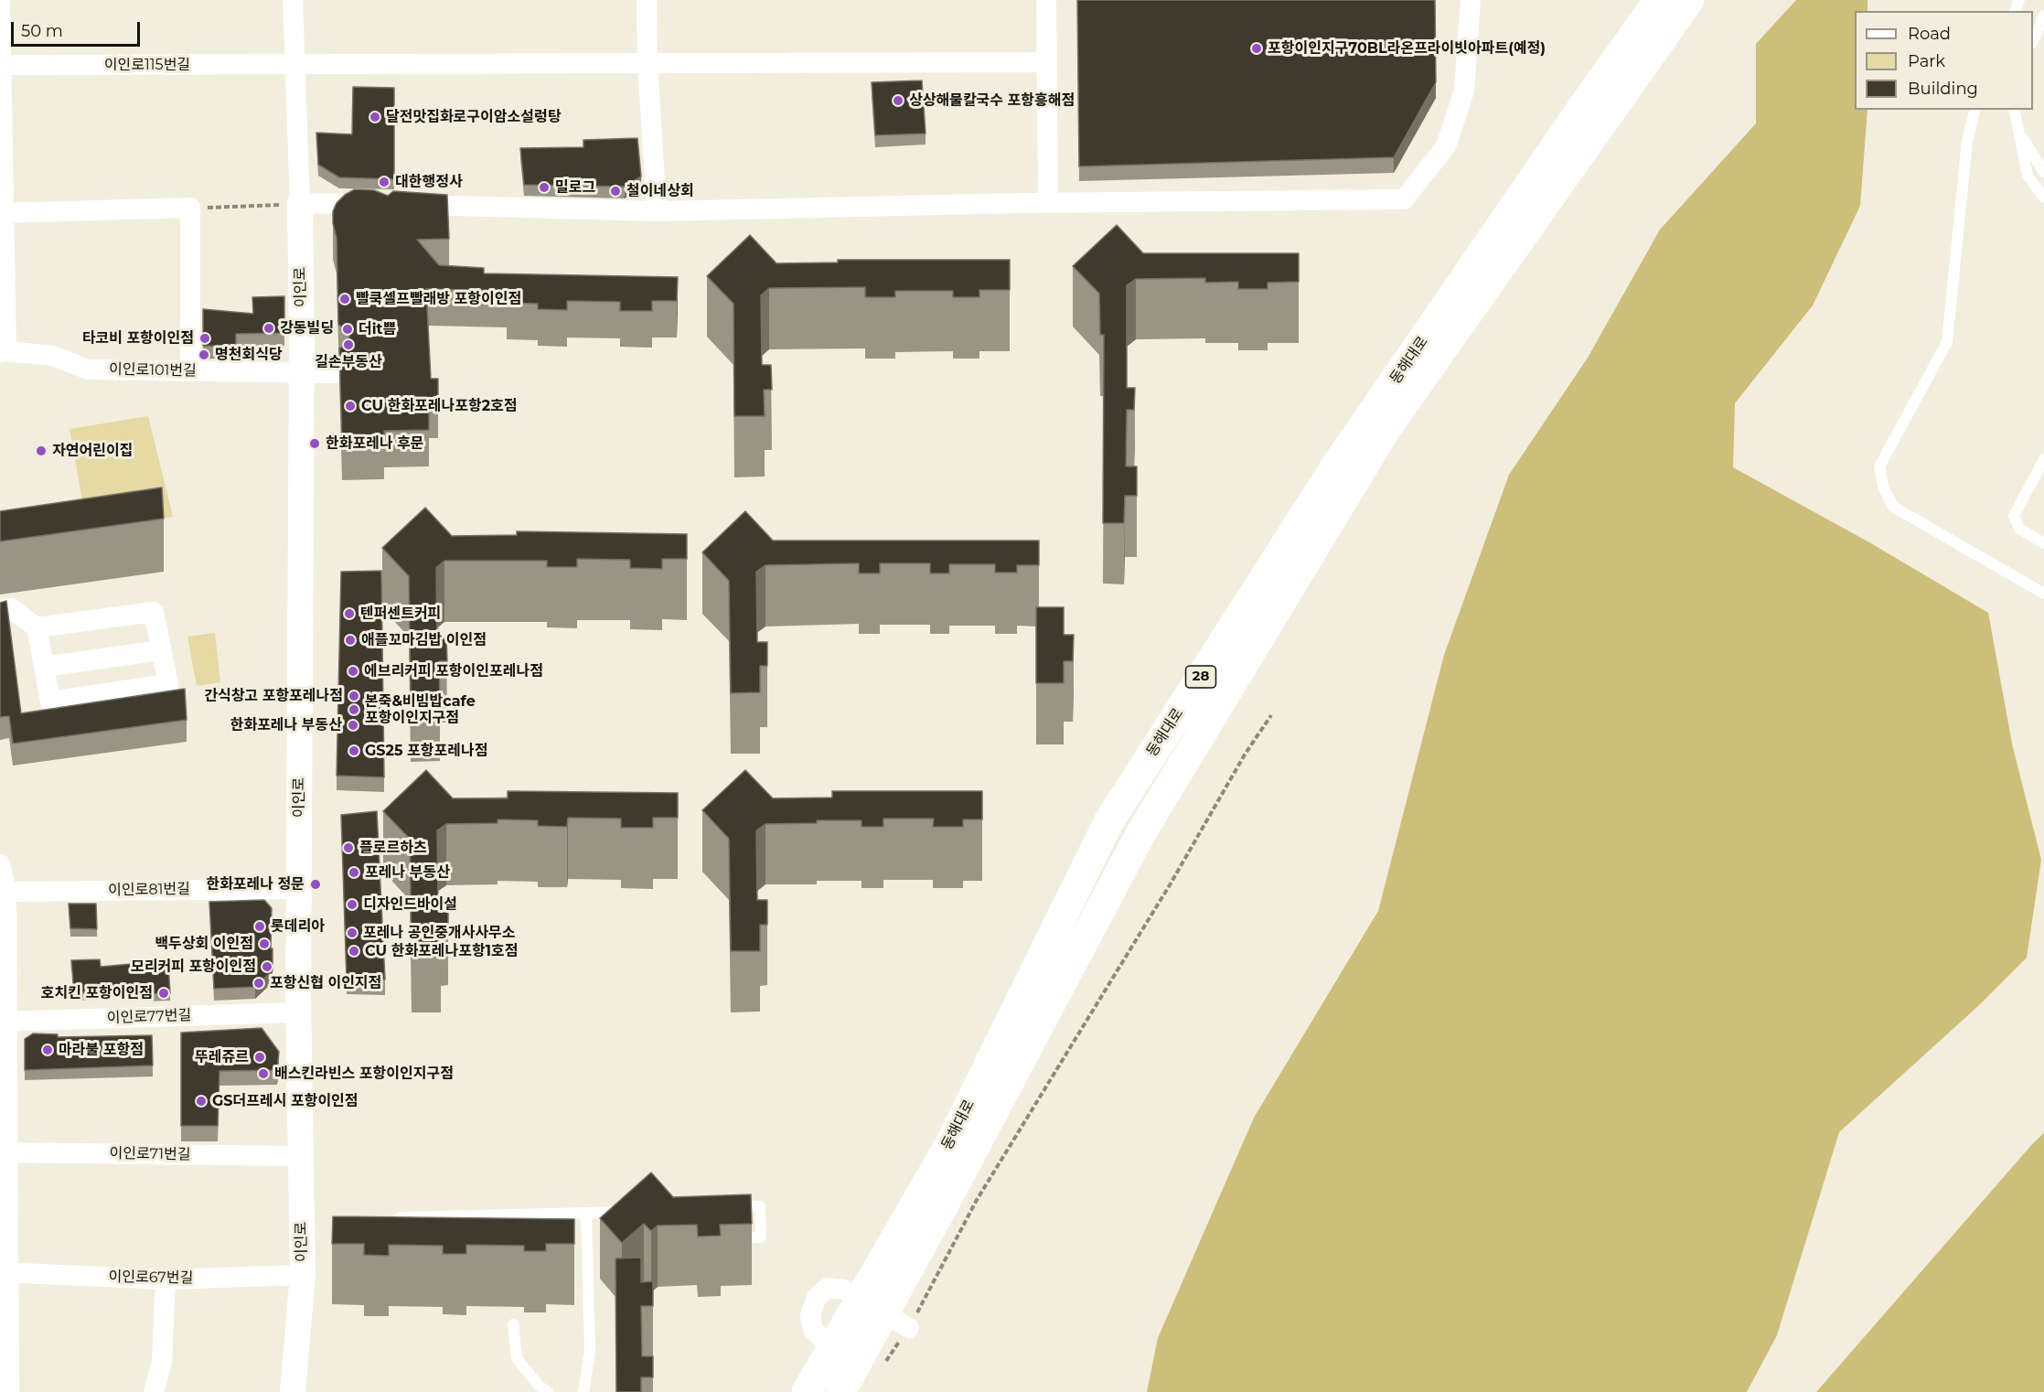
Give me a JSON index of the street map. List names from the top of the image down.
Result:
{
  "streets": {
    "main road": ["동해대로", "28"],
    "street": [
      "이인로115번길",
      "이인로",
      "이인로101번길",
      "이인로81번길",
      "이인로77번길",
      "이인로71번길",
      "이인로67번길"
    ]
  },
  "crossings": [
    ["이인로", "이인로101번길"],
    ["이인로", "이인로81번길"],
    ["이인로", "이인로77번길"],
    ["이인로", "이인로71번길"],
    ["이인로", "이인로67번길"]
  ],
  "places": [
    "포항이인지구70BL라온프라이빗아파트(예정)",
    "상상해물칼국수 포항흥해점",
    "달전맛집화로구이암소설렁탕",
    "대한행정사",
    "밀로그",
    "철이네상회",
    "빨쿡셀프빨래방 포항이인점",
    "강동빌딩",
    "더it쁨",
    "타코비 포항이인점",
    "길손부동산",
    "명천회식당",
    "CU 한화포레나포항2호점",
    "한화포레나 후문",
    "자연어린이집",
    "텐퍼센트커피",
    "애플꼬마김밥 이인점",
    "에브리커피 포항이인포레나점",
    "간식창고 포항포레나점",
    "본죽&비빔밥cafe 포항이인지구점",
    "한화포레나 부동산",
    "GS25 포항포레나점",
    "플로르하츠",
    "포레나 부동산",
    "한화포레나 정문",
    "디자인드바이설",
    "롯데리아",
    "포레나 공인중개사사무소",
    "백두상회 이인점",
    "CU 한화포레나포항1호점",
    "모리커피 포항이인점",
    "포항신협 이인지점",
    "호치킨 포항이인점",
    "마라불 포항점",
    "뚜레쥬르",
    "배스킨라빈스 포항이인지구점",
    "GS더프레시 포항이인점"
  ],
  "legend": ["Road", "Park", "Building"],
  "scale_bar": "50 m"
}
